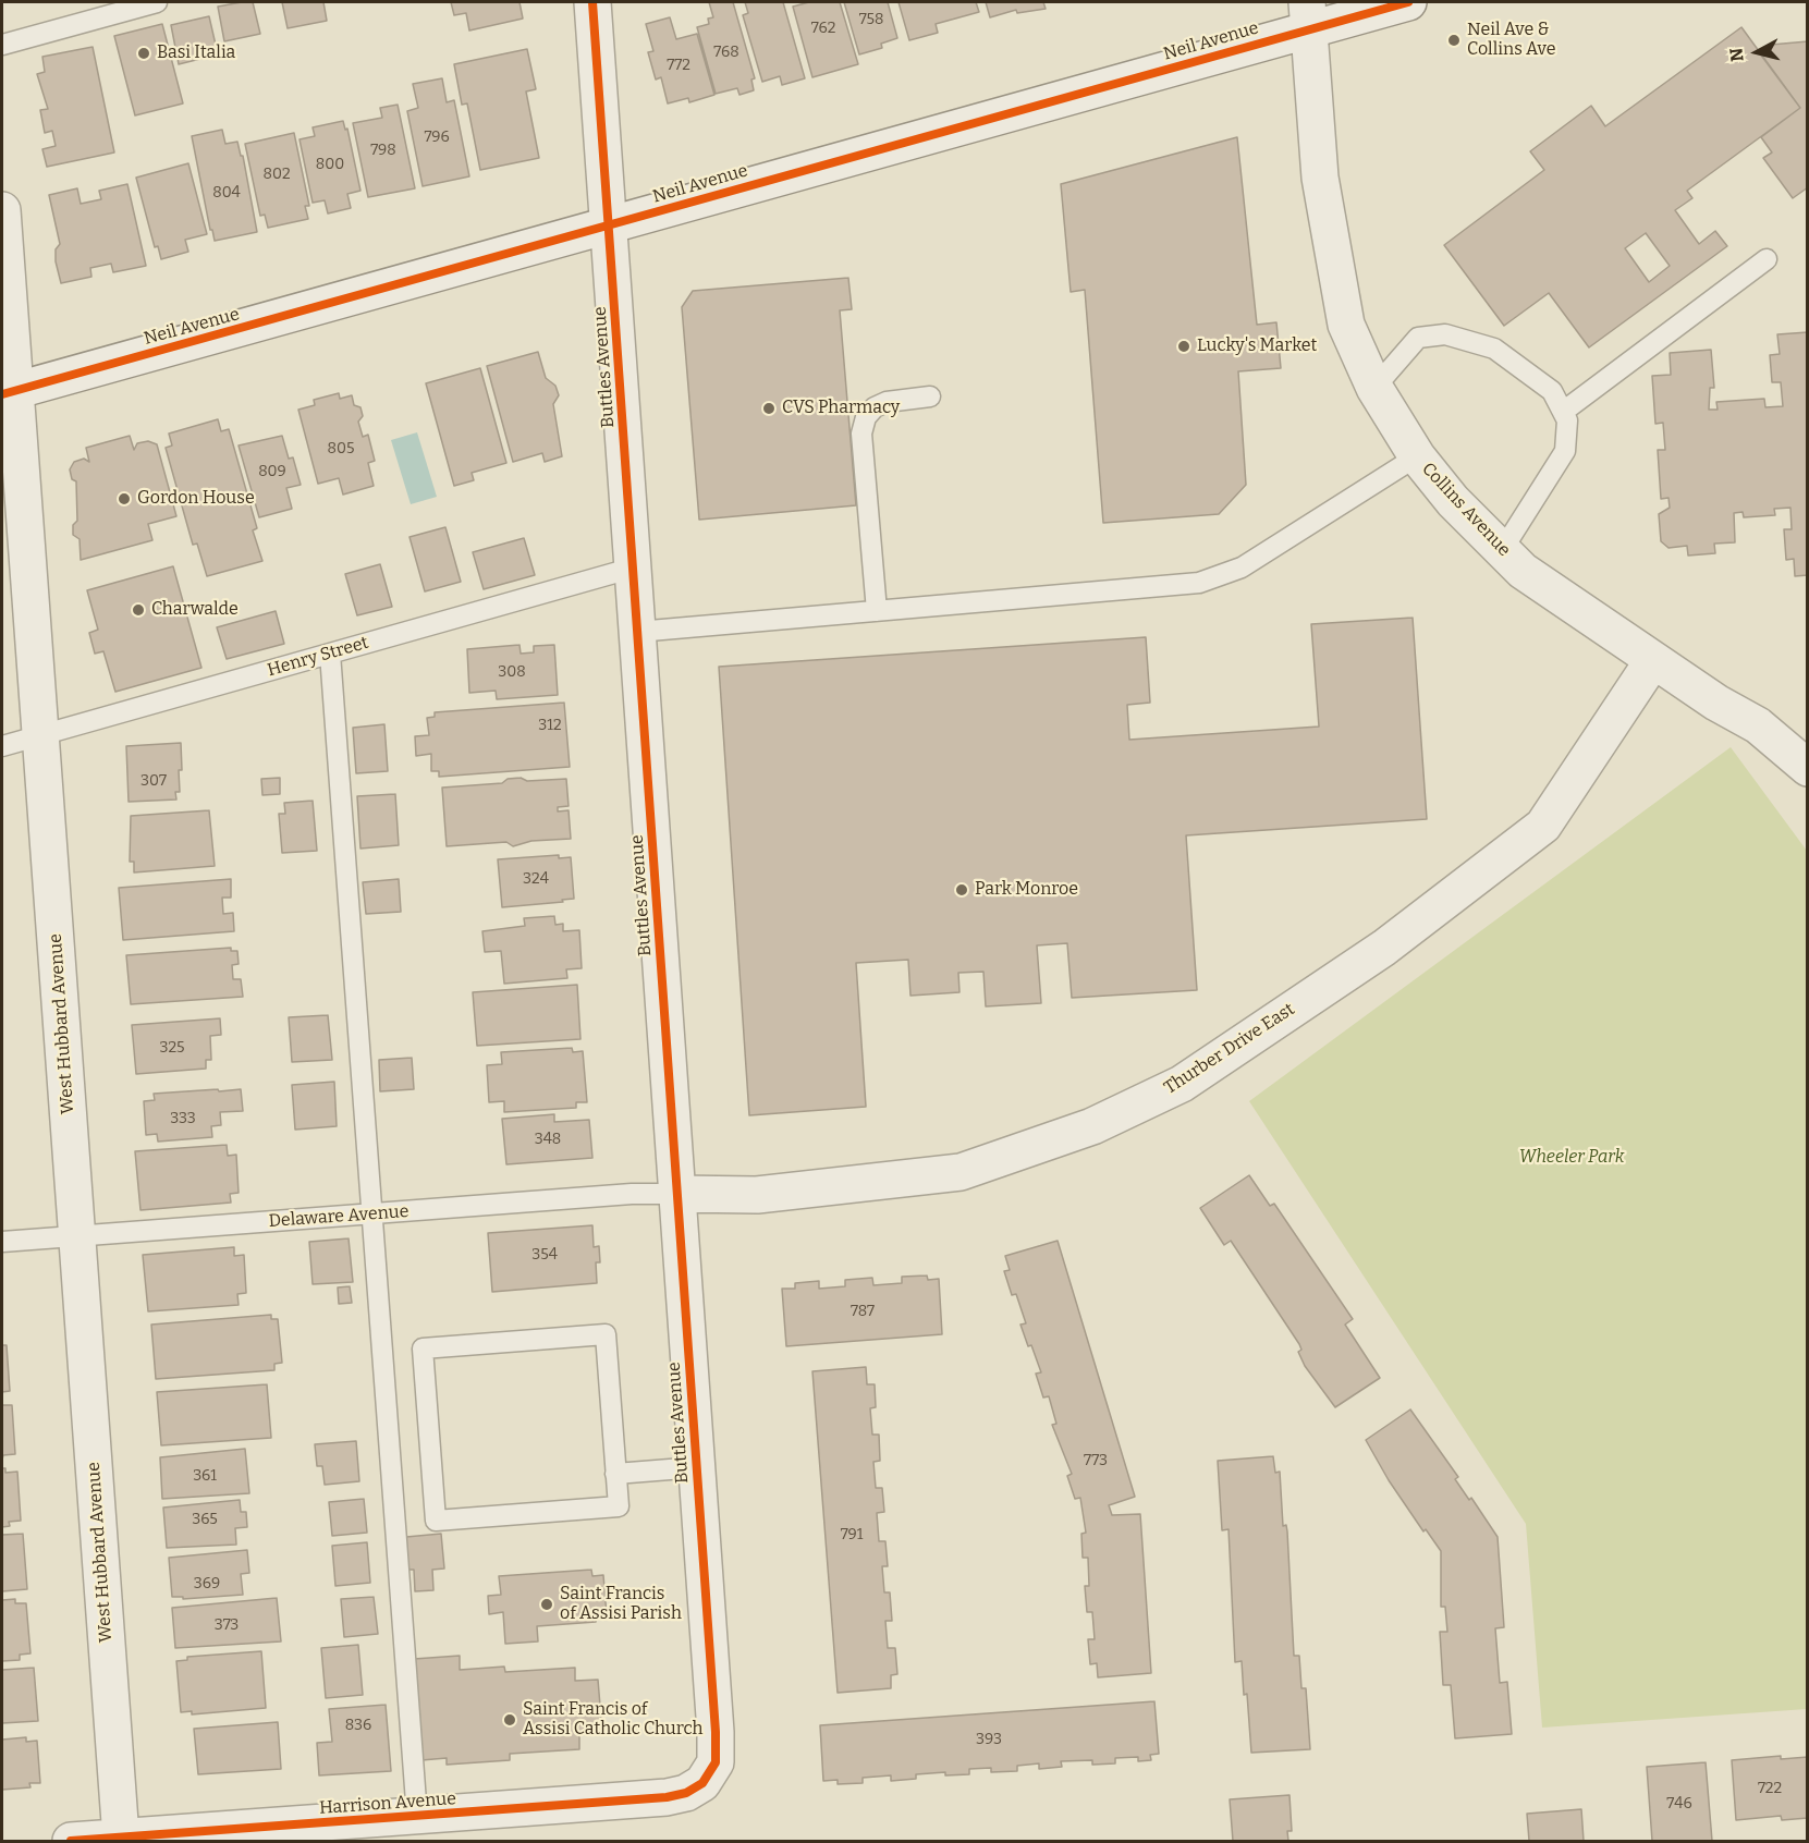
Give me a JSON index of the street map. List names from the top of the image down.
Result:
{
  "streets": {
    "street": [
      "Neil Avenue",
      "Buttles Avenue",
      "Collins Avenue",
      "West Hubbard Avenue",
      "Thurber Drive East",
      "Harrison Avenue"
    ],
    "lane": ["Henry Street", "Delaware Avenue"]
  },
  "crossings": [
    ["Neil Avenue", "Buttles Avenue"],
    ["Neil Avenue", "Collins Avenue"],
    ["Neil Avenue", "West Hubbard Avenue"],
    ["Buttles Avenue", "Henry Street"],
    ["Buttles Avenue", "Thurber Drive East"],
    ["Buttles Avenue", "Delaware Avenue"],
    ["Buttles Avenue", "Harrison Avenue"],
    ["Collins Avenue", "Thurber Drive East"],
    ["Henry Street", "West Hubbard Avenue"],
    ["West Hubbard Avenue", "Delaware Avenue"],
    ["West Hubbard Avenue", "Harrison Avenue"],
    ["Thurber Drive East", "Delaware Avenue"]
  ],
  "parks": ["Wheeler Park"],
  "places": [
    "Neil Ave & Collins Ave",
    "Basi Italia",
    "Lucky's Market",
    "CVS Pharmacy",
    "Gordon House",
    "Charwalde",
    "Park Monroe",
    "Saint Francis of Assisi Parish",
    "Saint Francis of Assisi Catholic Church"
  ],
  "house_numbers": [
    "758",
    "762",
    "768",
    "772",
    "796",
    "798",
    "800",
    "802",
    "804",
    "805",
    "809",
    "308",
    "312",
    "307",
    "324",
    "325",
    "333",
    "348",
    "354",
    "787",
    "773",
    "361",
    "365",
    "791",
    "369",
    "373",
    "836",
    "393",
    "722",
    "746"
  ],
  "north": "left"
}
